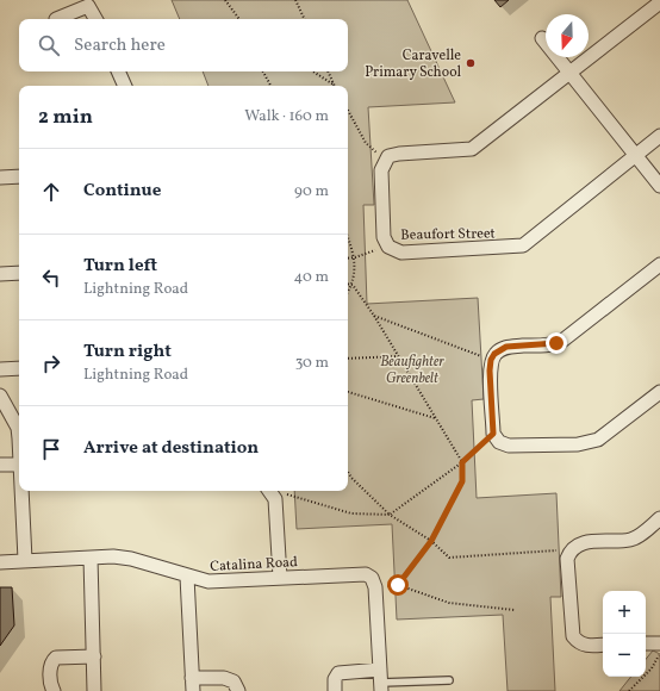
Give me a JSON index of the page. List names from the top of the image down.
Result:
{
  "streets": {
    "street": ["Beaufort Street", "Catalina Road"]
  },
  "parks": ["Beaufighter Greenbelt"],
  "places": ["Caravelle Primary School"],
  "north": "bottom",
  "page": {
    "search": "Search here",
    "heading": ["2 min", "Walk · 160 m"],
    "list": [
      ["Continue", "90 m"],
      ["Turn left", "Lightning Road", "40 m"],
      ["Turn right", "Lightning Road", "30 m"],
      "Arrive at destination"
    ],
    "map_buttons": ["+", "−"]
  }
}
